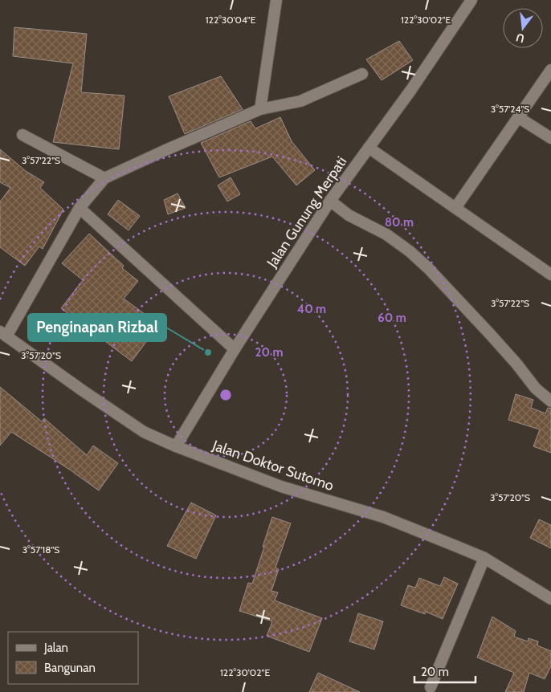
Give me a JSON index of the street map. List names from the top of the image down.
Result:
{
  "streets": {
    "street": ["Jalan Gunung Merpati", "Jalan Doktor Sutomo"]
  },
  "crossings": [
    ["Jalan Gunung Merpati", "Jalan Doktor Sutomo"]
  ],
  "places": ["Penginapan Rizbal"],
  "legend": ["Jalan", "Bangunan"],
  "scale_bar": "20 m",
  "north": "bottom",
  "coordinates": [
    "122°30'04\"E",
    "122°30'02\"E",
    "3°57'24\"S",
    "3°57'22\"S",
    "3°57'20\"S",
    "3°57'18\"S"
  ],
  "rings": [
    "80 m",
    "40 m",
    "60 m",
    "20 m"
  ]
}
